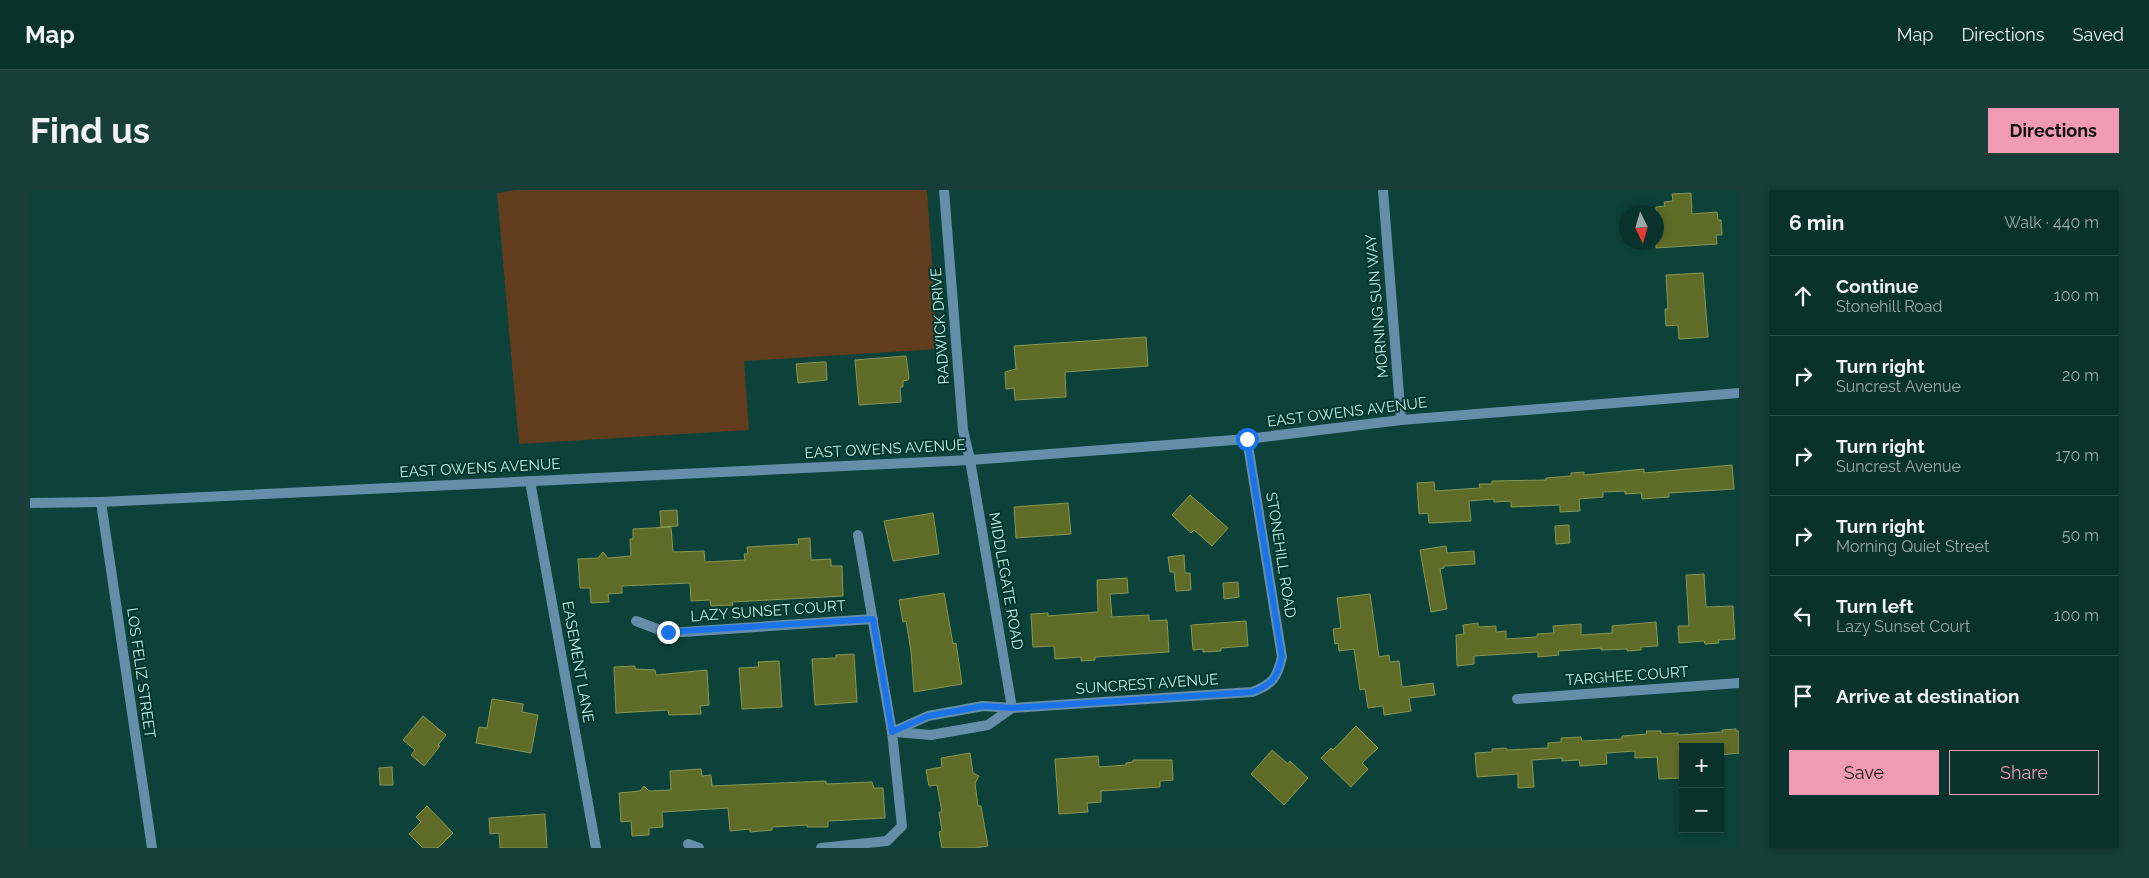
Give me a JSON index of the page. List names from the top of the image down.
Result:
{
  "streets": {
    "street": [
      "MORNING SUN WAY",
      "RADWICK DRIVE",
      "EAST OWENS AVENUE",
      "STONEHILL ROAD",
      "MIDDLEGATE ROAD",
      "LAZY SUNSET COURT",
      "EASEMENT LANE",
      "LOS FELIZ STREET",
      "TARGHEE COURT",
      "SUNCREST AVENUE"
    ]
  },
  "crossings": [
    ["MORNING SUN WAY", "EAST OWENS AVENUE"],
    ["RADWICK DRIVE", "EAST OWENS AVENUE"],
    ["RADWICK DRIVE", "MIDDLEGATE ROAD"],
    ["EAST OWENS AVENUE", "STONEHILL ROAD"],
    ["EAST OWENS AVENUE", "MIDDLEGATE ROAD"],
    ["EAST OWENS AVENUE", "EASEMENT LANE"],
    ["EAST OWENS AVENUE", "LOS FELIZ STREET"],
    ["STONEHILL ROAD", "SUNCREST AVENUE"],
    ["MIDDLEGATE ROAD", "SUNCREST AVENUE"]
  ],
  "north": "bottom",
  "page": {
    "header": "Map",
    "nav": ["Map", "Directions", "Saved"],
    "buttons": [
      "Directions",
      ["Save", "Share"]
    ],
    "title": "Find us",
    "heading": ["6 min", "Walk · 440 m"],
    "list": [
      ["Continue", "Stonehill Road", "100 m"],
      ["Turn right", "Suncrest Avenue", "20 m"],
      ["Turn right", "Suncrest Avenue", "170 m"],
      ["Turn right", "Morning Quiet Street", "50 m"],
      ["Turn left", "Lazy Sunset Court", "100 m"],
      "Arrive at destination"
    ],
    "map_buttons": ["+", "−"]
  }
}
